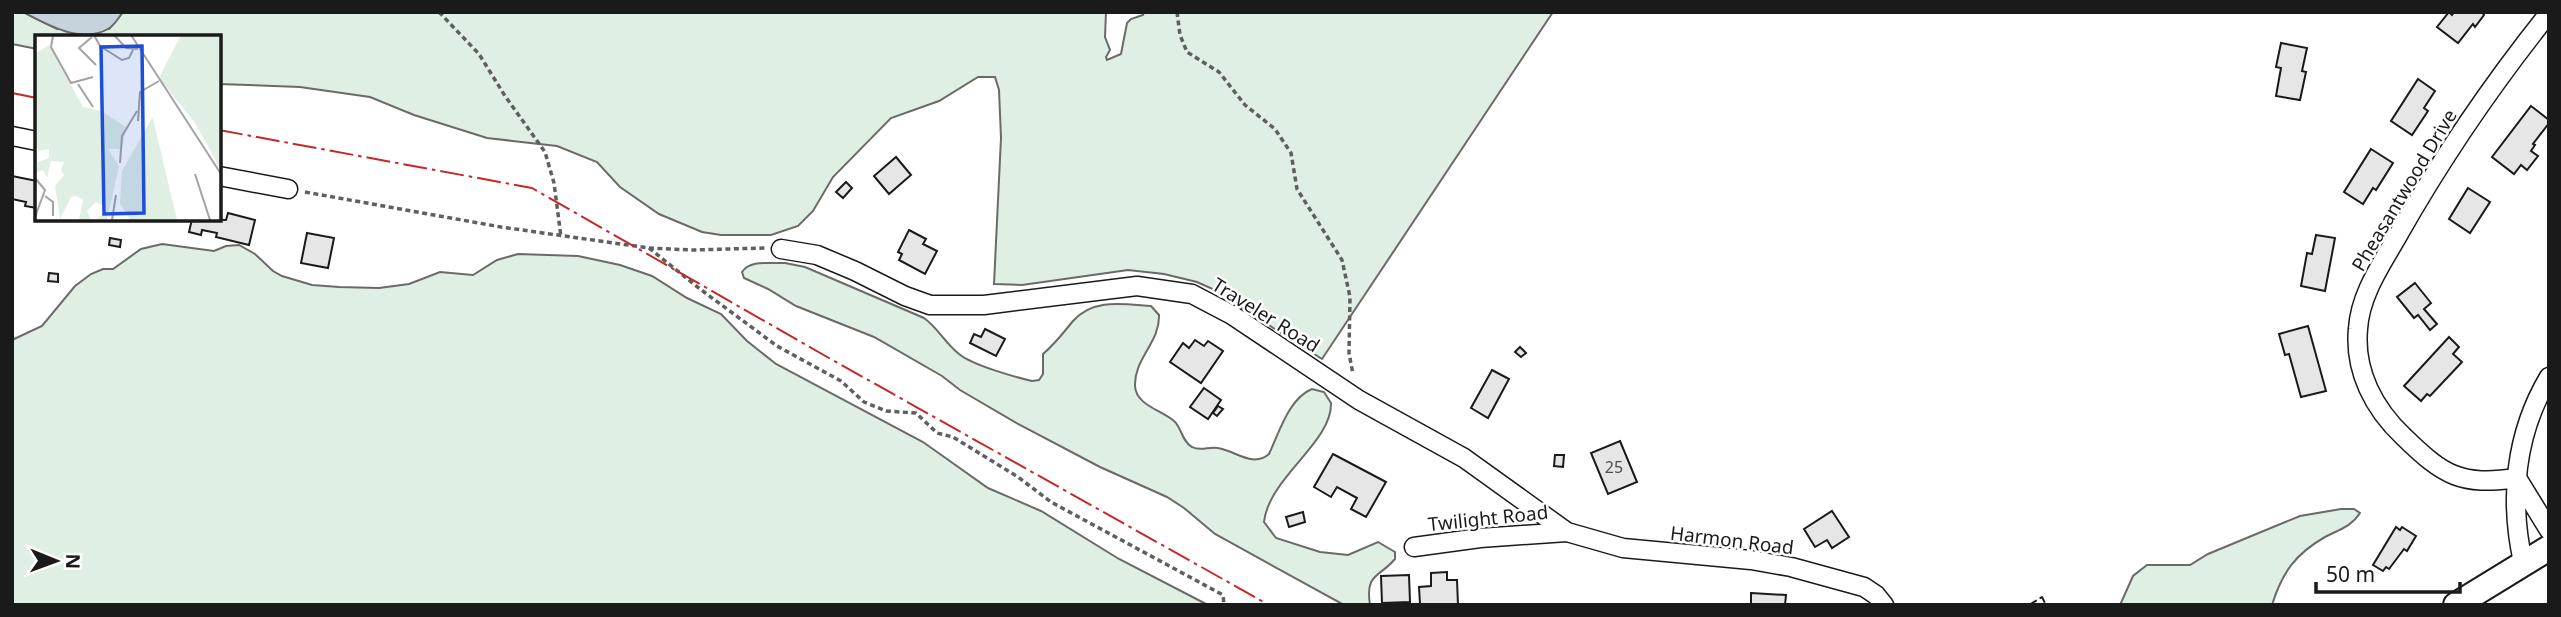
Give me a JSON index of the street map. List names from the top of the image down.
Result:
{
  "streets": {
    "street": [
      "Pheasantwood Drive",
      "Traveler Road",
      "Twilight Road",
      "Harmon Road"
    ]
  },
  "crossings": [
    ["Traveler Road", "Twilight Road"],
    ["Traveler Road", "Harmon Road"],
    ["Twilight Road", "Harmon Road"]
  ],
  "house_numbers": ["25"],
  "scale_bar": "50 m",
  "north": "right"
}
